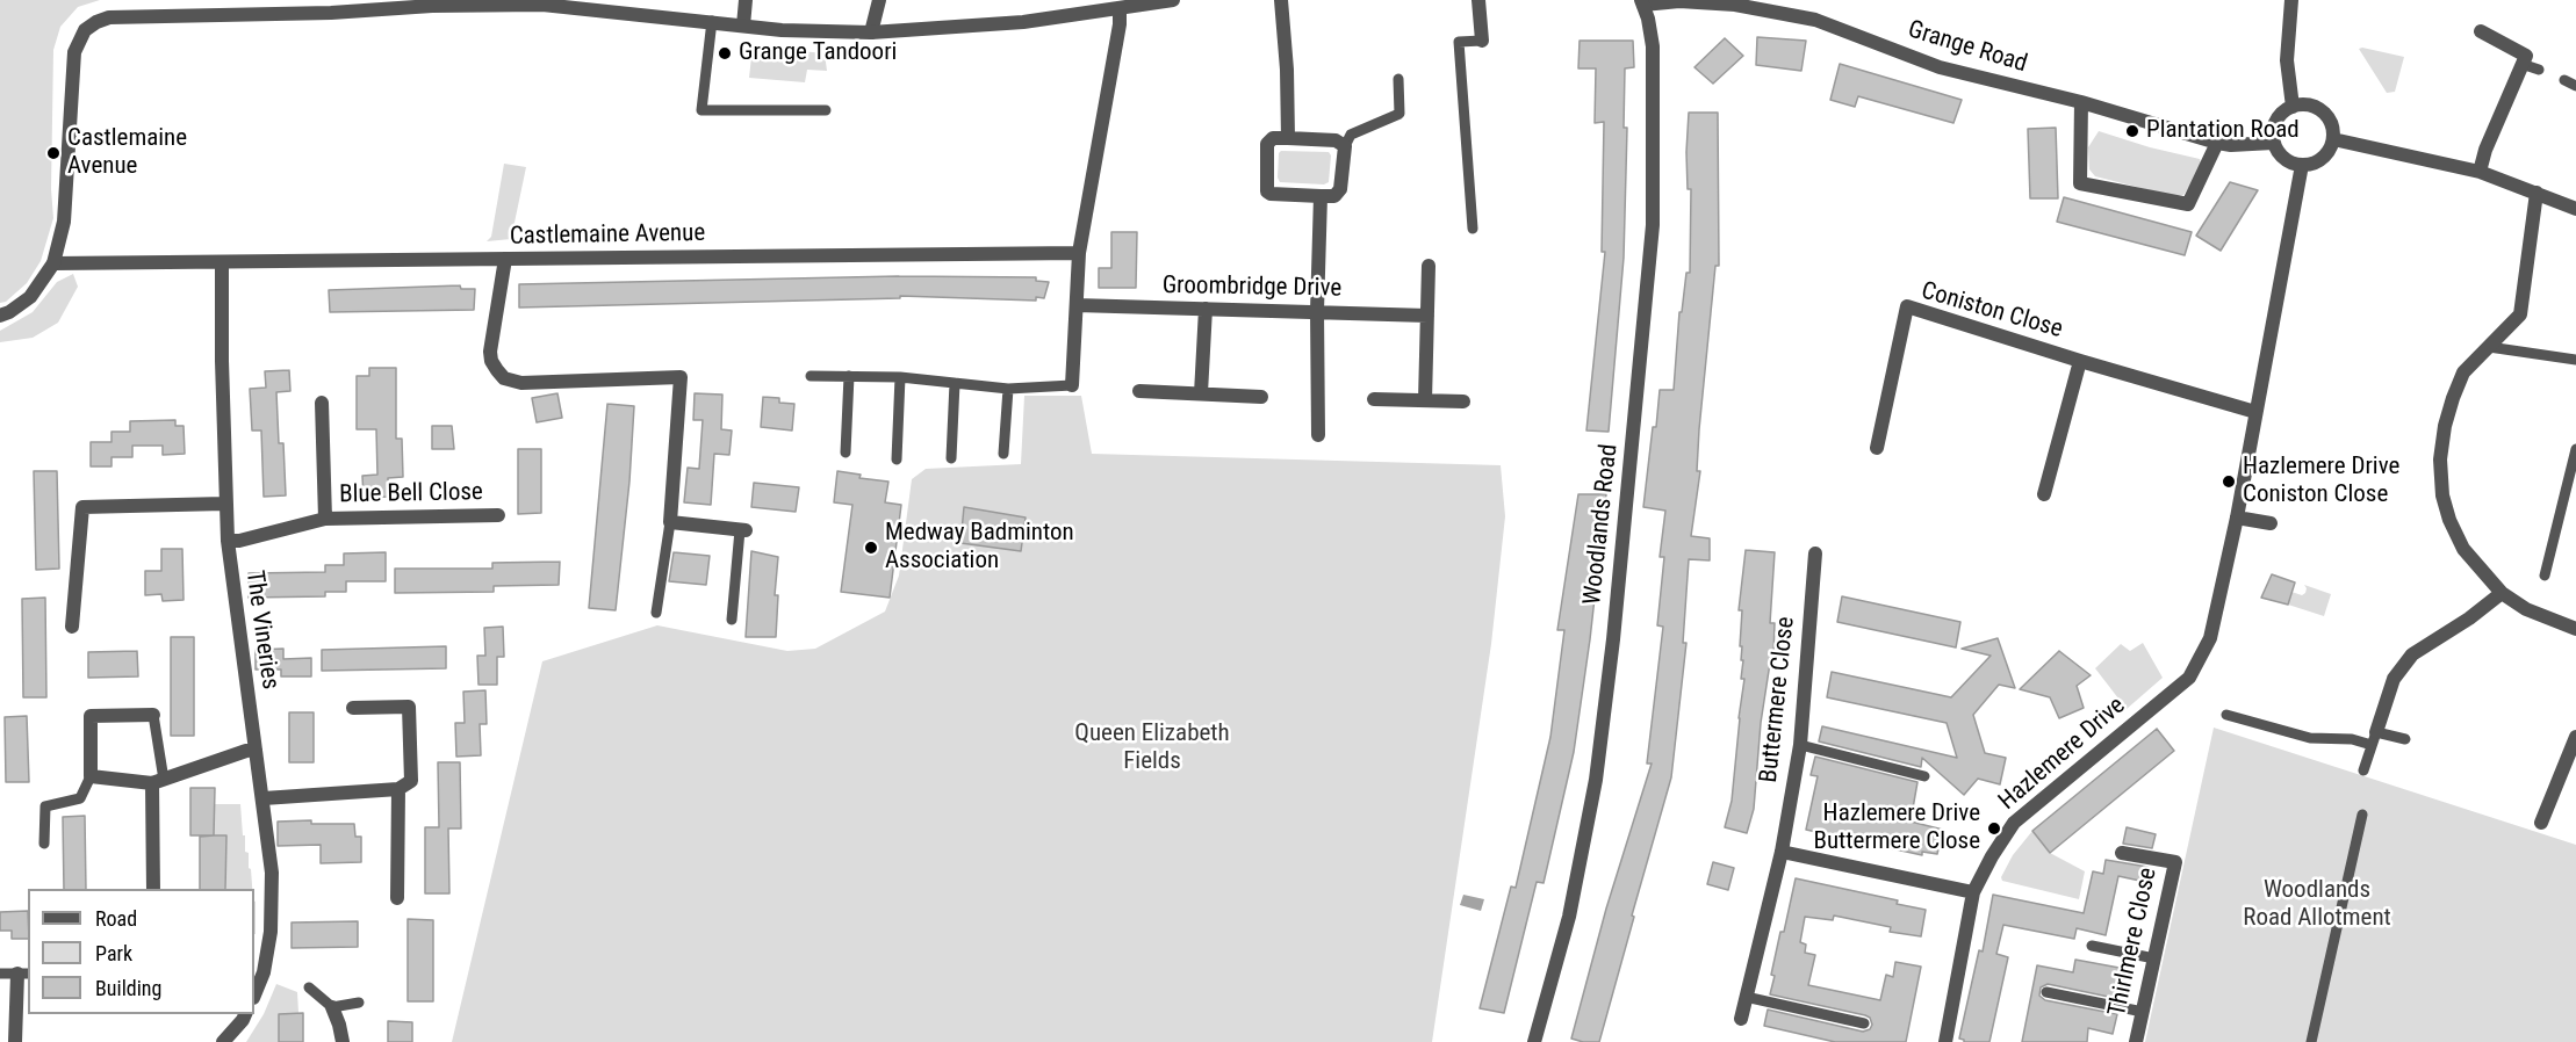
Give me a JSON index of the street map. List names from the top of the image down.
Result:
{
  "streets": {
    "street": [
      "Grange Road",
      "Castlemaine Avenue",
      "Groombridge Drive",
      "Coniston Close",
      "Blue Bell Close",
      "Woodlands Road",
      "The Vineries",
      "Buttermere Close",
      "Hazlemere Drive",
      "Thirlmere Close"
    ]
  },
  "crossings": [
    ["Grange Road", "Woodlands Road"],
    ["Grange Road", "Hazlemere Drive"],
    ["Castlemaine Avenue", "The Vineries"],
    ["Coniston Close", "Hazlemere Drive"],
    ["Blue Bell Close", "The Vineries"]
  ],
  "parks": ["Queen Elizabeth Fields", "Woodlands Road Allotment"],
  "places": [
    "Grange Tandoori",
    "Plantation Road",
    "Castlemaine Avenue",
    "Hazlemere Drive Coniston Close",
    "Medway Badminton Association",
    "Hazlemere Drive Buttermere Close"
  ],
  "legend": ["Road", "Park", "Building"]
}
